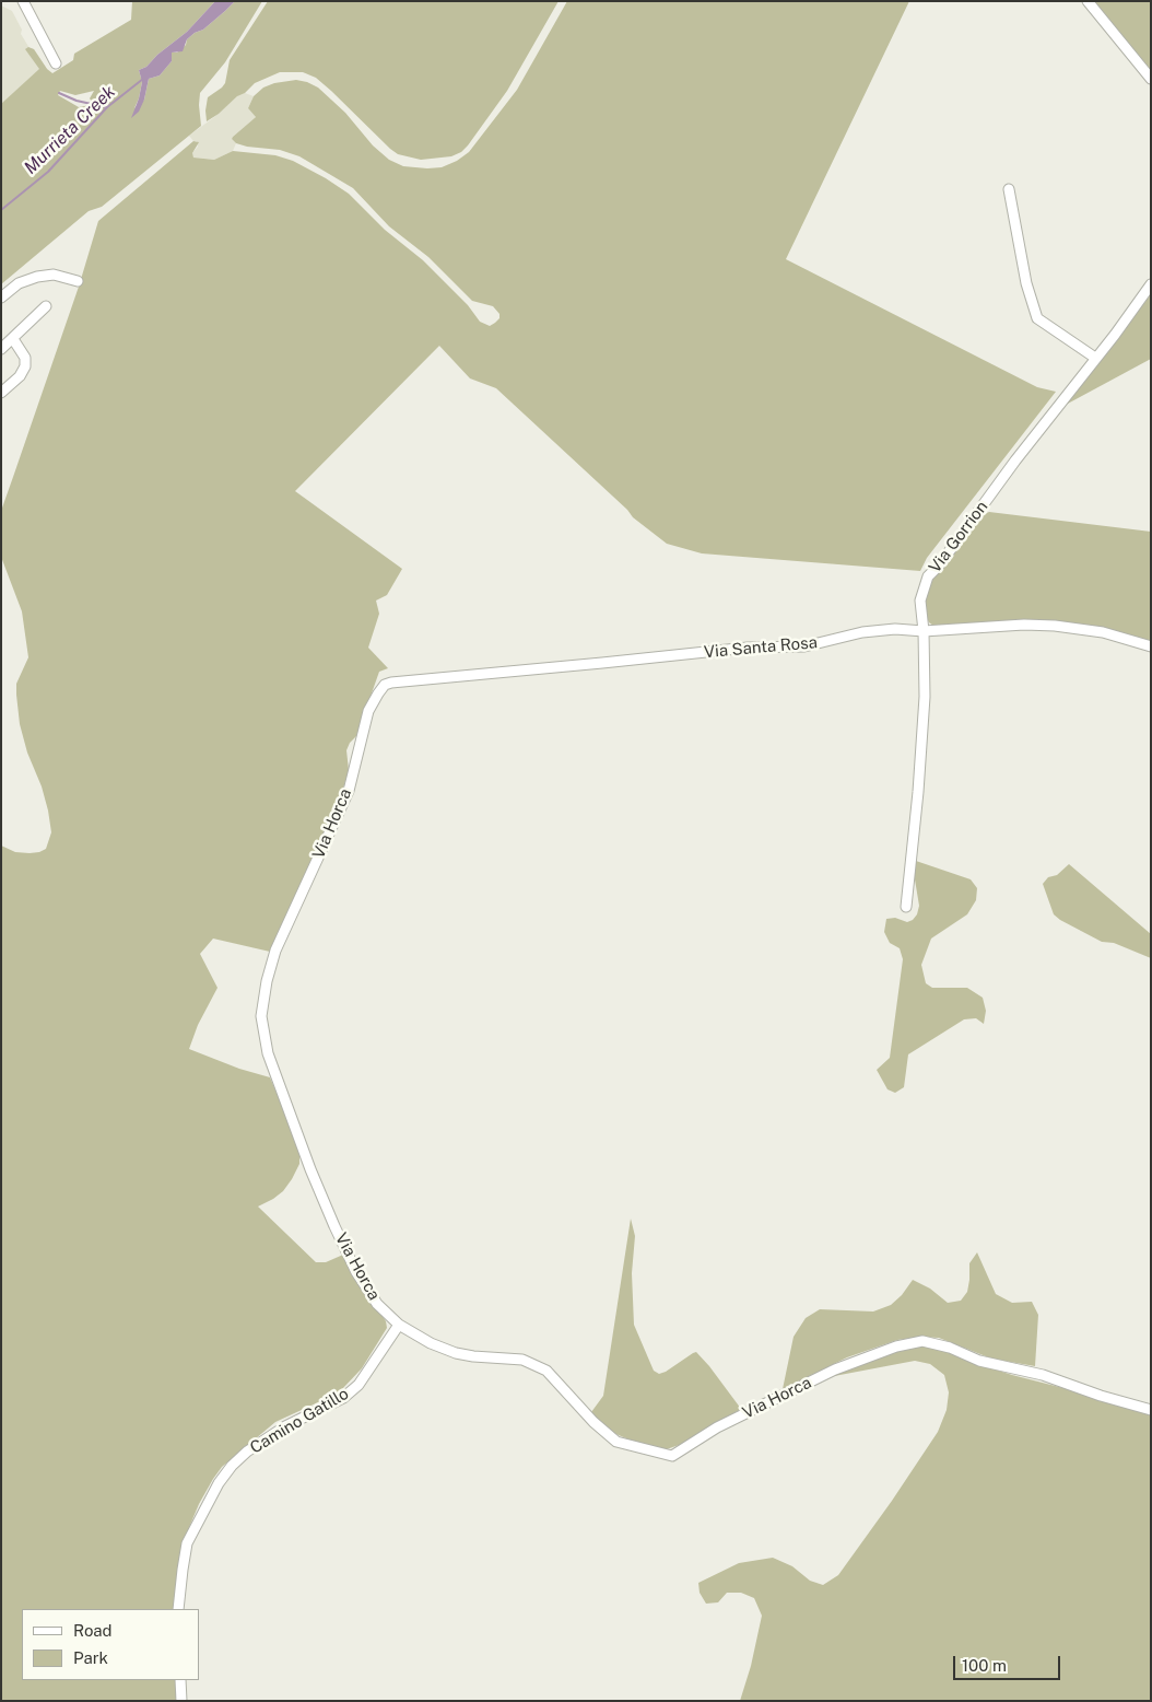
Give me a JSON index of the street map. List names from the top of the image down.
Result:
{
  "streets": {
    "street": [
      "Via Gorrion",
      "Via Santa Rosa",
      "Via Horca",
      "Camino Gatillo"
    ]
  },
  "crossings": [
    ["Via Gorrion", "Via Santa Rosa"],
    ["Via Santa Rosa", "Via Horca"],
    ["Via Horca", "Camino Gatillo"]
  ],
  "water": ["Murrieta Creek"],
  "legend": ["Road", "Park"],
  "scale_bar": "100 m"
}
